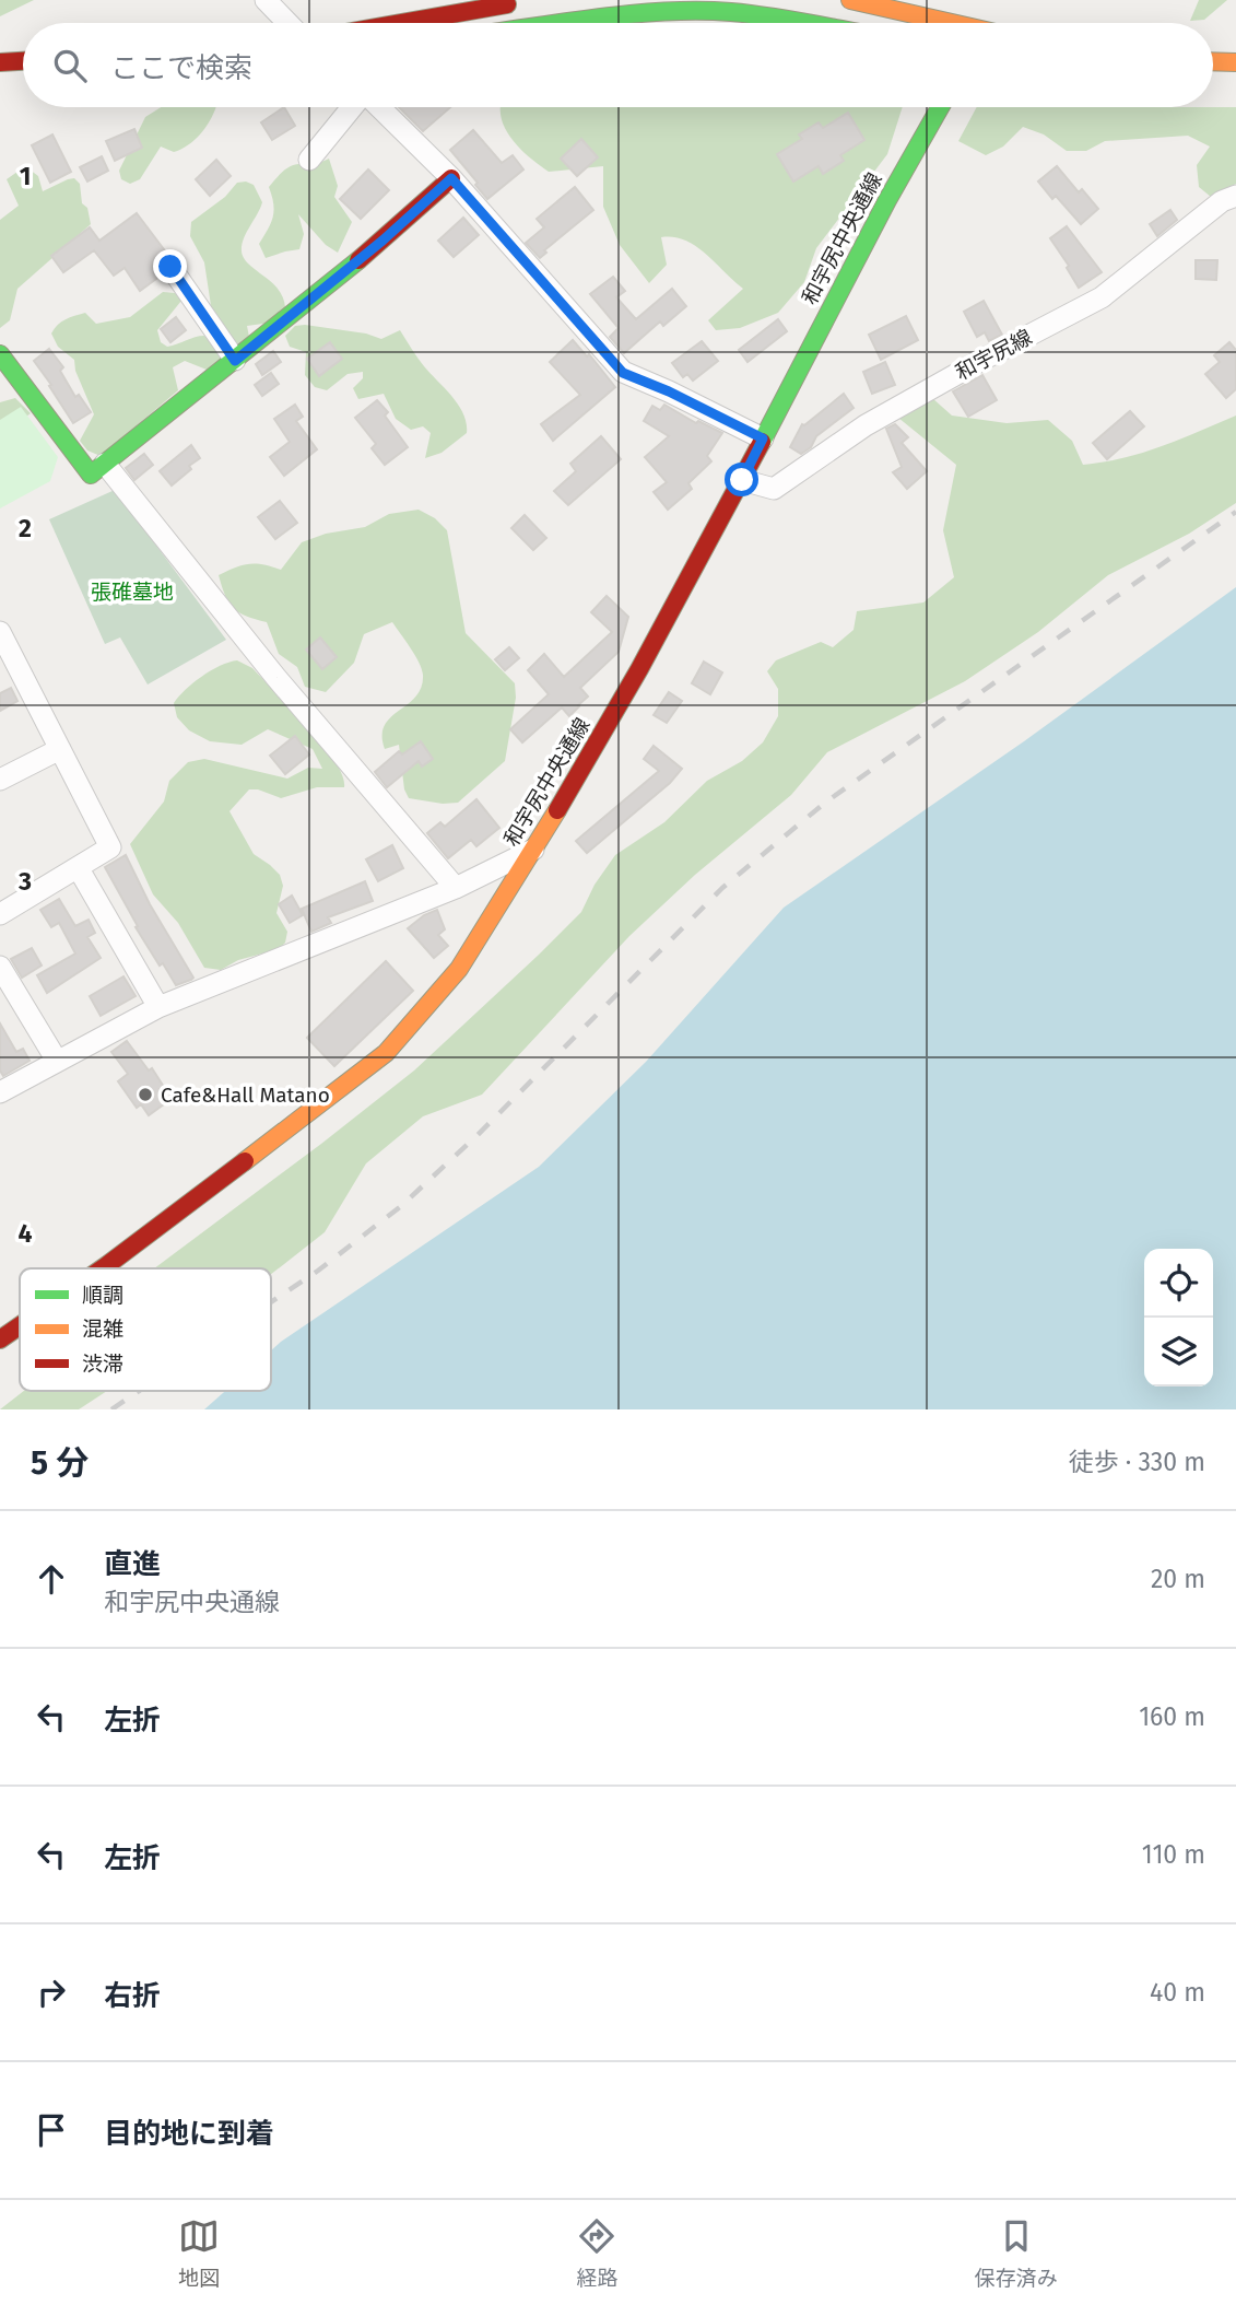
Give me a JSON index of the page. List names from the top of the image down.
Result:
{
  "streets": {
    "main road": ["和宇尻中央通線"],
    "street": ["和宇尻線"]
  },
  "crossings": [
    ["和宇尻中央通線", "和宇尻線"]
  ],
  "parks": ["張碓墓地"],
  "places": ["Cafe&Hall Matano"],
  "legend": ["順調", "混雑", "渋滞"],
  "page": {
    "search": "ここで検索",
    "heading": ["5 分", "徒歩 · 330 m"],
    "list": [
      ["直進", "和宇尻中央通線", "20 m"],
      ["左折", "160 m"],
      ["左折", "110 m"],
      ["右折", "40 m"],
      "目的地に到着"
    ],
    "nav": ["地図", "経路", "保存済み"]
  },
  "grid": {
    "rows": [
      "1",
      "2",
      "3",
      "4"
    ]
  }
}
